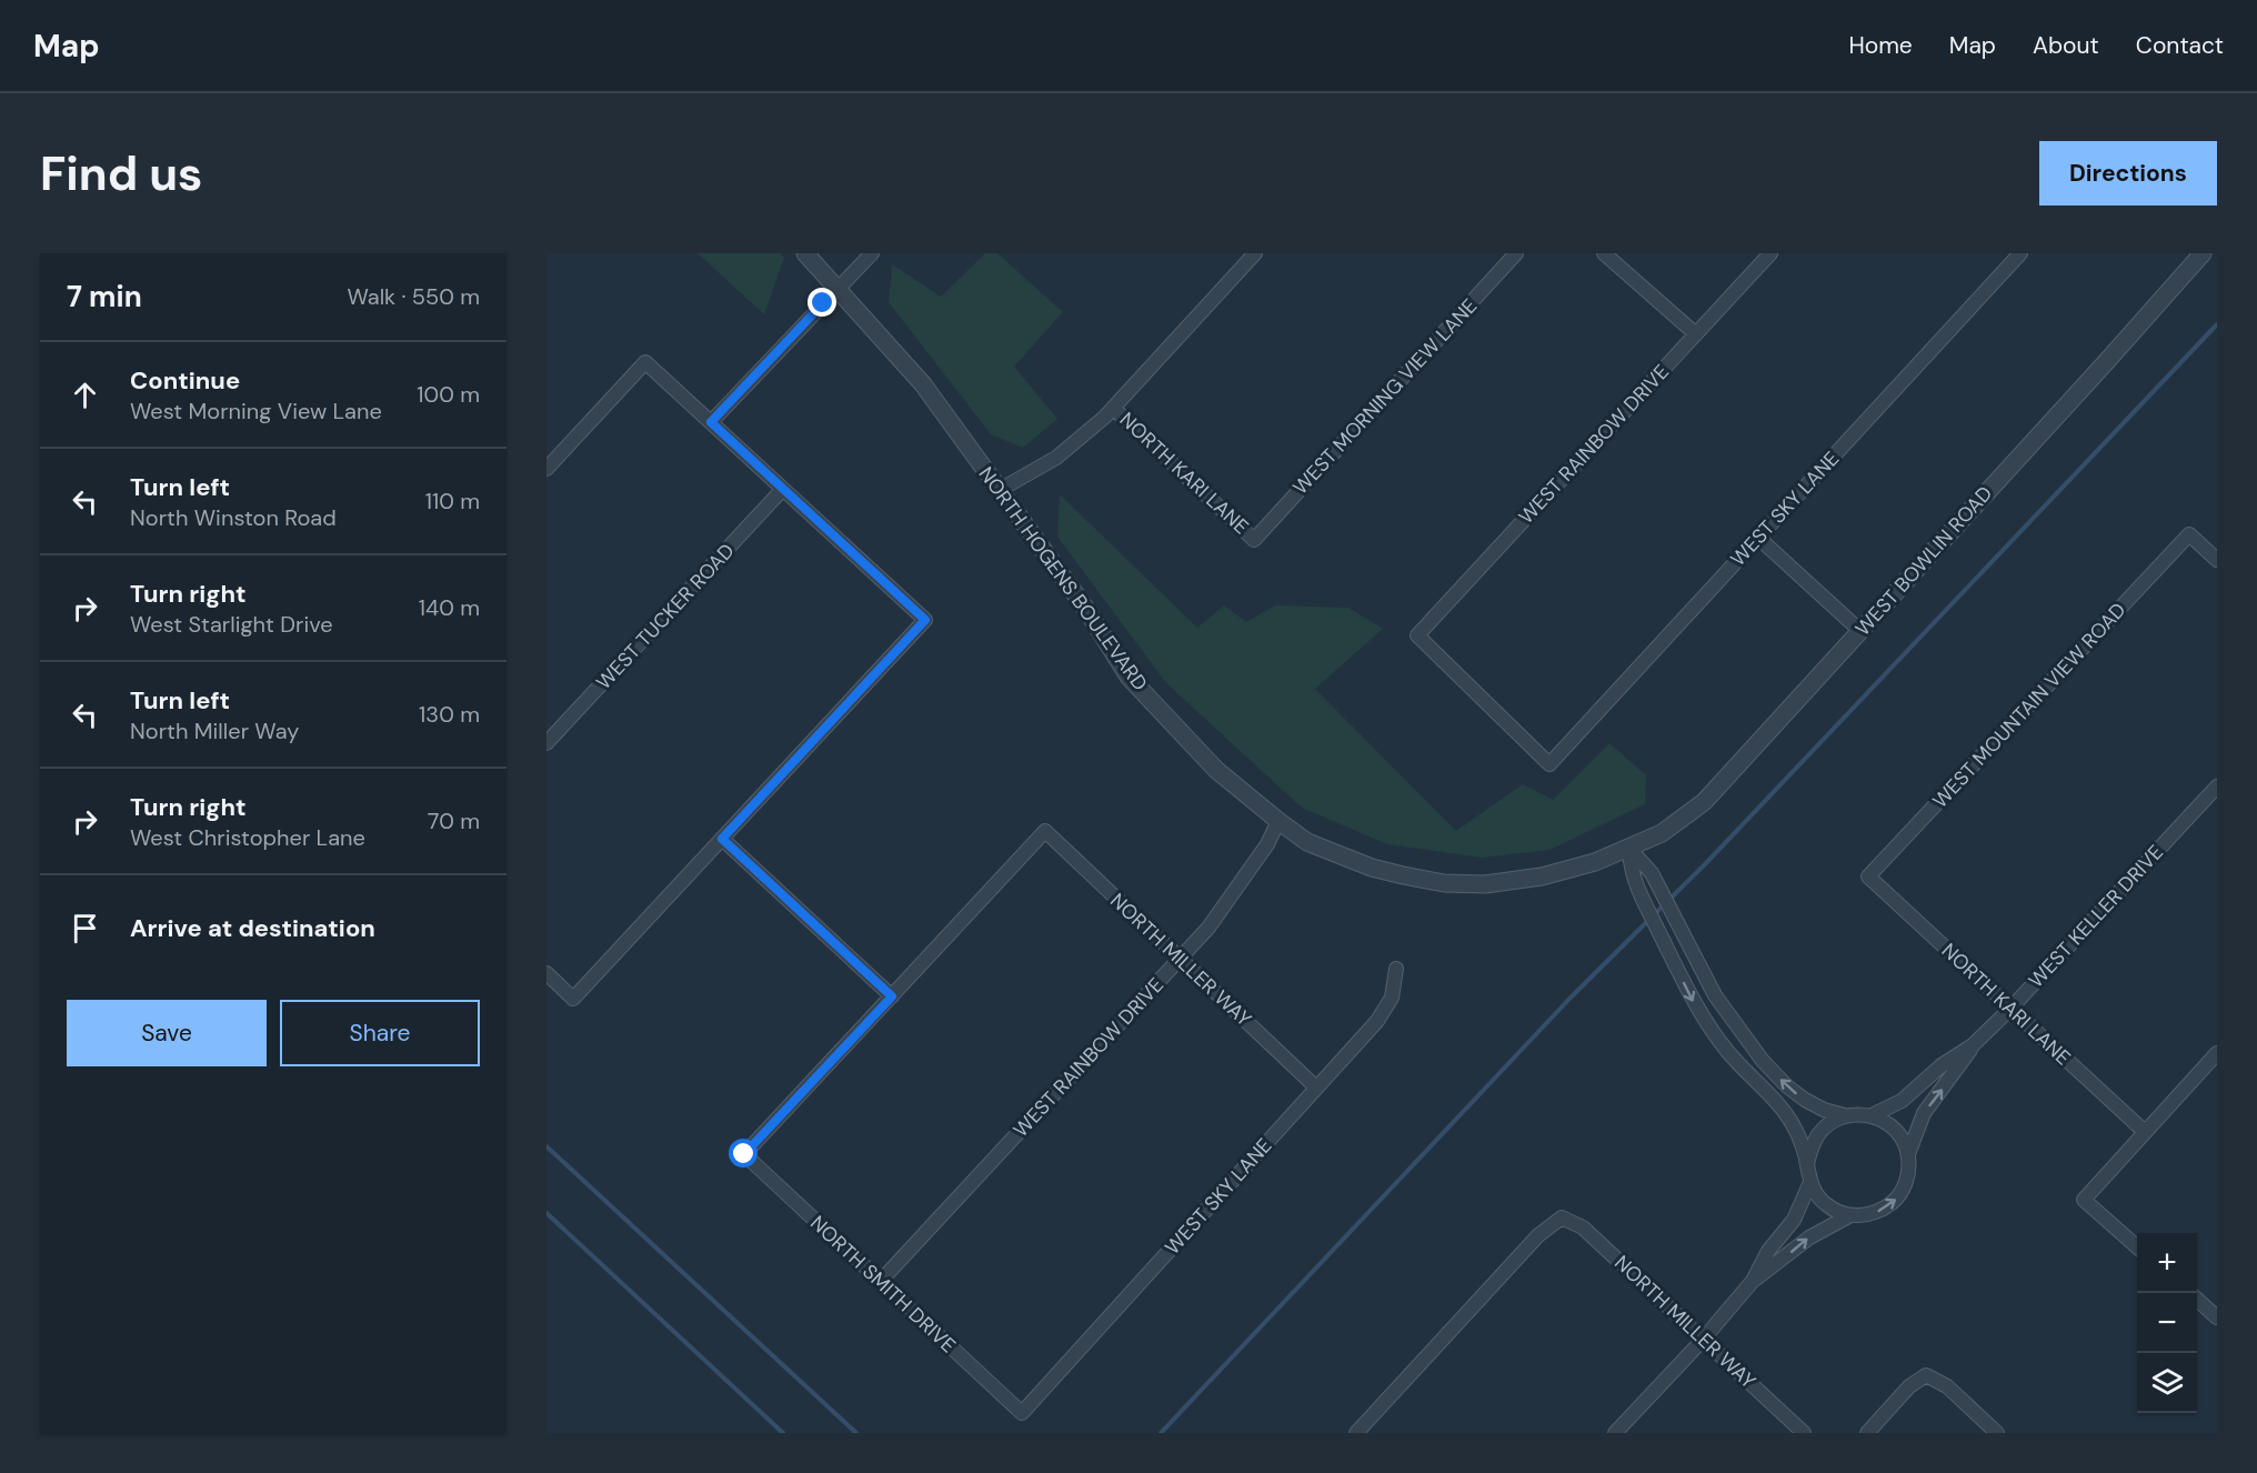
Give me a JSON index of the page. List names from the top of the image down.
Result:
{
  "streets": {
    "street": [
      "WEST MORNING VIEW LANE",
      "WEST RAINBOW DRIVE",
      "NORTH KARI LANE",
      "WEST SKY LANE",
      "WEST BOWLIN ROAD",
      "NORTH HOGENS BOULEVARD",
      "WEST TUCKER ROAD",
      "WEST MOUNTAIN VIEW ROAD",
      "WEST KELLER DRIVE",
      "NORTH MILLER WAY",
      "NORTH SMITH DRIVE"
    ]
  },
  "crossings": [
    ["WEST MORNING VIEW LANE", "NORTH KARI LANE"],
    ["WEST RAINBOW DRIVE", "WEST SKY LANE"],
    ["WEST RAINBOW DRIVE", "NORTH HOGENS BOULEVARD"],
    ["WEST RAINBOW DRIVE", "NORTH MILLER WAY"],
    ["WEST RAINBOW DRIVE", "NORTH SMITH DRIVE"],
    ["NORTH KARI LANE", "WEST MOUNTAIN VIEW ROAD"],
    ["NORTH KARI LANE", "WEST KELLER DRIVE"],
    ["WEST SKY LANE", "NORTH MILLER WAY"],
    ["WEST SKY LANE", "NORTH SMITH DRIVE"],
    ["WEST BOWLIN ROAD", "NORTH HOGENS BOULEVARD"],
    ["NORTH MILLER WAY", "NORTH SMITH DRIVE"]
  ],
  "page": {
    "header": "Map",
    "nav": [
      "Home",
      "Map",
      "About",
      "Contact"
    ],
    "buttons": [
      "Directions",
      ["Save", "Share"]
    ],
    "title": "Find us",
    "heading": ["7 min", "Walk · 550 m"],
    "list": [
      ["Continue", "West Morning View Lane", "100 m"],
      ["Turn left", "North Winston Road", "110 m"],
      ["Turn right", "West Starlight Drive", "140 m"],
      ["Turn left", "North Miller Way", "130 m"],
      ["Turn right", "West Christopher Lane", "70 m"],
      "Arrive at destination"
    ],
    "map_buttons": ["+", "−"]
  }
}
